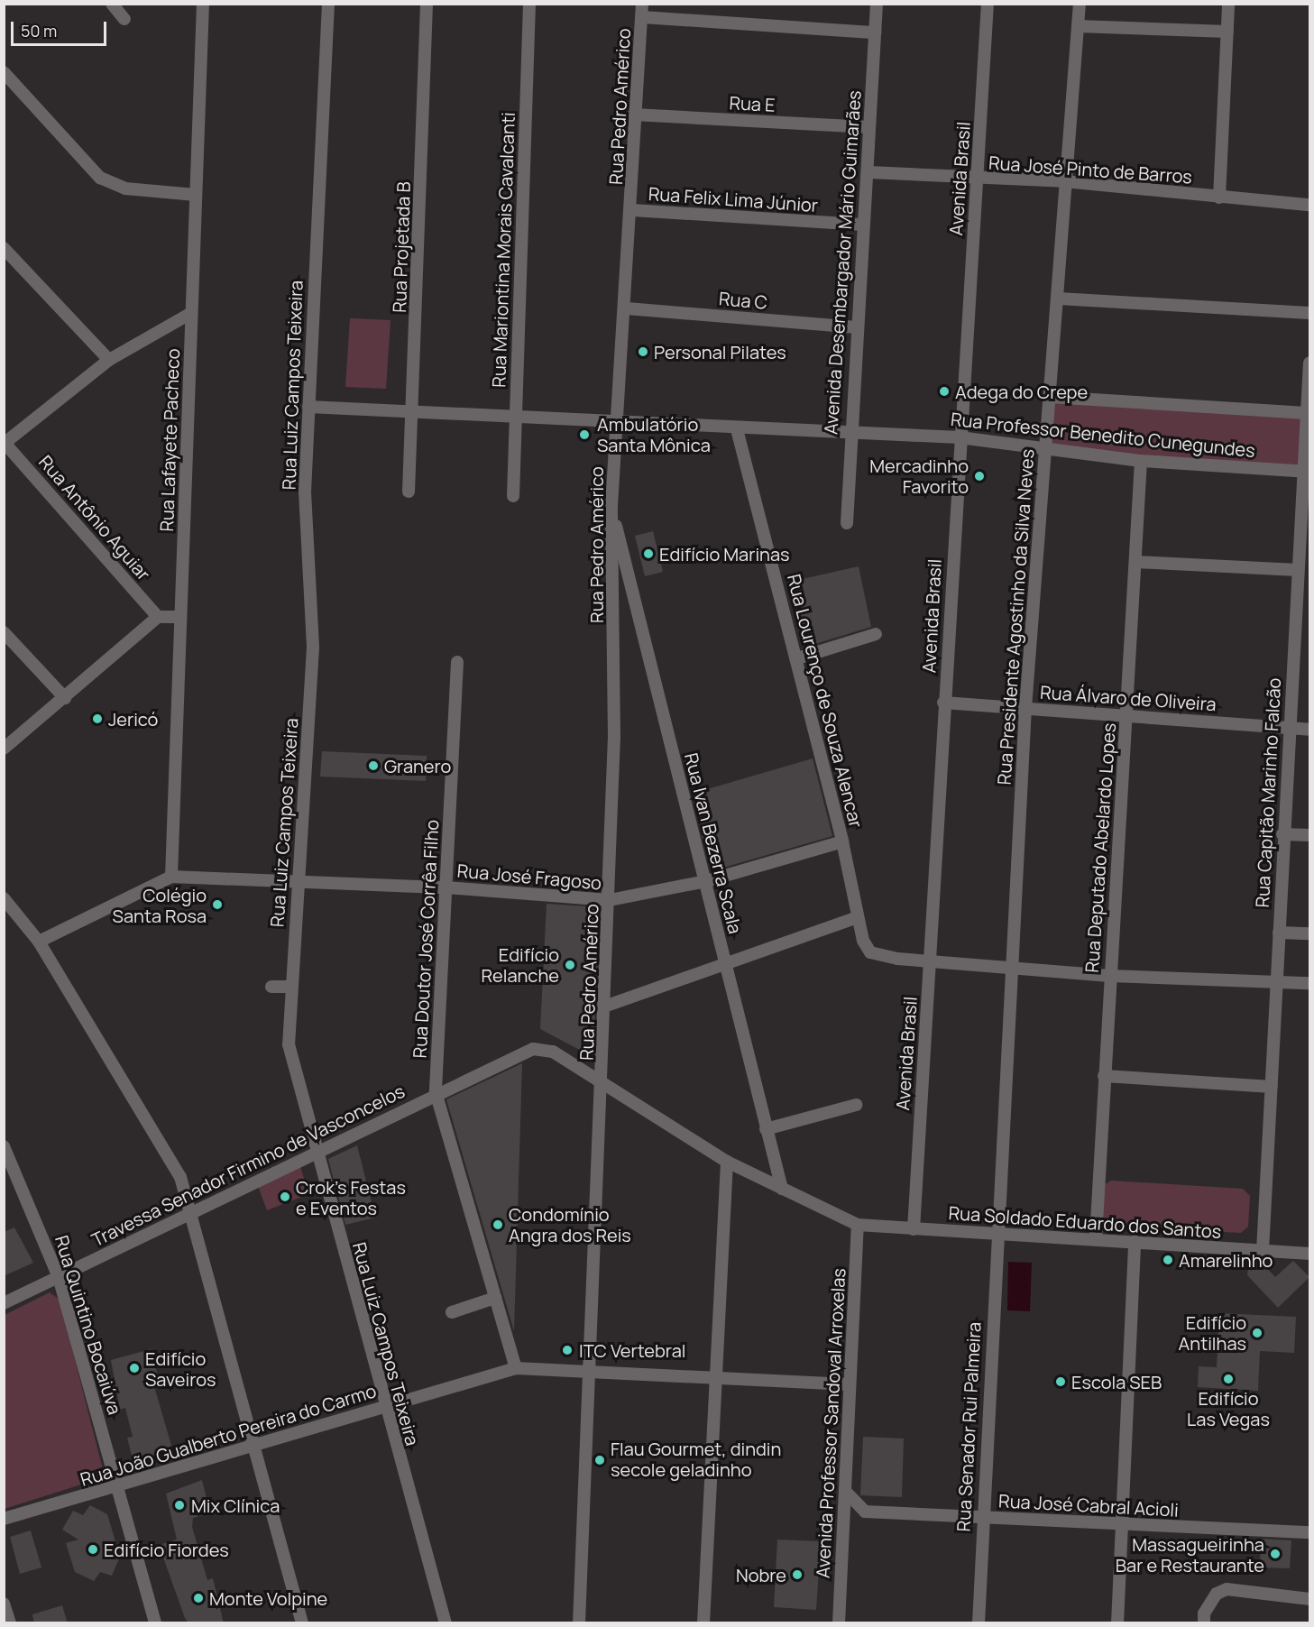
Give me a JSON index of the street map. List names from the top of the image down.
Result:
{
  "streets": {
    "street": [
      "Rua E",
      "Rua Pedro Américo",
      "Rua José Pinto de Barros",
      "Avenida Brasil",
      "Rua Felix Lima Júnior",
      "Rua Projetada B",
      "Rua Mariontina Morais Cavalcanti",
      "Avenida Desembargador Mário Guimarães",
      "Rua C",
      "Rua Luiz Campos Teixeira",
      "Rua Professor Benedito Cunegundes",
      "Rua Lafayete Pacheco",
      "Rua Antônio Aguiar",
      "Rua Presidente Agostinho da Silva Neves",
      "Rua Álvaro de Oliveira",
      "Rua Lourenço de Souza Alencar",
      "Rua Capitão Marinho Falcão",
      "Rua Ivan Bezerra Scala",
      "Rua Deputado Abelardo Lopes",
      "Rua José Fragoso",
      "Rua Doutor José Corrêa Filho",
      "Travessa Senador Firmino de Vasconcelos",
      "Rua Soldado Eduardo dos Santos",
      "Rua Quintino Bocaiúva",
      "Avenida Professor Sandoval Arroxelas",
      "Rua Senador Rui Palmeira",
      "Rua João Gualberto Pereira do Carmo",
      "Rua José Cabral Acioli"
    ]
  },
  "crossings": [
    ["Rua E", "Rua Pedro Américo"],
    ["Rua E", "Avenida Desembargador Mário Guimarães"],
    ["Rua Pedro Américo", "Rua Felix Lima Júnior"],
    ["Rua Pedro Américo", "Rua C"],
    ["Rua Pedro Américo", "Rua Professor Benedito Cunegundes"],
    ["Rua Pedro Américo", "Rua Ivan Bezerra Scala"],
    ["Rua Pedro Américo", "Rua José Fragoso"],
    ["Rua Pedro Américo", "Travessa Senador Firmino de Vasconcelos"],
    ["Rua Pedro Américo", "Rua João Gualberto Pereira do Carmo"],
    ["Rua José Pinto de Barros", "Avenida Brasil"],
    ["Rua José Pinto de Barros", "Avenida Desembargador Mário Guimarães"],
    ["Rua José Pinto de Barros", "Rua Presidente Agostinho da Silva Neves"],
    ["Avenida Brasil", "Rua Professor Benedito Cunegundes"],
    ["Avenida Brasil", "Rua Álvaro de Oliveira"],
    ["Avenida Brasil", "Rua Lourenço de Souza Alencar"],
    ["Avenida Brasil", "Rua Soldado Eduardo dos Santos"],
    ["Rua Felix Lima Júnior", "Avenida Desembargador Mário Guimarães"],
    ["Rua Projetada B", "Rua Professor Benedito Cunegundes"],
    ["Rua Mariontina Morais Cavalcanti", "Rua Professor Benedito Cunegundes"],
    ["Avenida Desembargador Mário Guimarães", "Rua C"],
    ["Avenida Desembargador Mário Guimarães", "Rua Professor Benedito Cunegundes"],
    ["Rua Luiz Campos Teixeira", "Rua Professor Benedito Cunegundes"],
    ["Rua Luiz Campos Teixeira", "Rua José Fragoso"],
    ["Rua Luiz Campos Teixeira", "Travessa Senador Firmino de Vasconcelos"],
    ["Rua Luiz Campos Teixeira", "Rua João Gualberto Pereira do Carmo"],
    ["Rua Professor Benedito Cunegundes", "Rua Presidente Agostinho da Silva Neves"],
    ["Rua Professor Benedito Cunegundes", "Rua Lourenço de Souza Alencar"],
    ["Rua Professor Benedito Cunegundes", "Rua Capitão Marinho Falcão"],
    ["Rua Professor Benedito Cunegundes", "Rua Deputado Abelardo Lopes"],
    ["Rua Lafayete Pacheco", "Rua José Fragoso"],
    ["Rua Presidente Agostinho da Silva Neves", "Rua Álvaro de Oliveira"],
    ["Rua Presidente Agostinho da Silva Neves", "Rua Soldado Eduardo dos Santos"],
    ["Rua Presidente Agostinho da Silva Neves", "Rua Senador Rui Palmeira"],
    ["Rua Álvaro de Oliveira", "Rua Capitão Marinho Falcão"],
    ["Rua Álvaro de Oliveira", "Rua Deputado Abelardo Lopes"],
    ["Rua Lourenço de Souza Alencar", "Rua José Fragoso"],
    ["Rua Capitão Marinho Falcão", "Rua Soldado Eduardo dos Santos"],
    ["Rua Ivan Bezerra Scala", "Rua José Fragoso"],
    ["Rua Ivan Bezerra Scala", "Travessa Senador Firmino de Vasconcelos"],
    ["Rua Deputado Abelardo Lopes", "Rua Soldado Eduardo dos Santos"],
    ["Rua José Fragoso", "Rua Doutor José Corrêa Filho"],
    ["Rua Doutor José Corrêa Filho", "Travessa Senador Firmino de Vasconcelos"],
    ["Rua Doutor José Corrêa Filho", "Rua João Gualberto Pereira do Carmo"],
    ["Travessa Senador Firmino de Vasconcelos", "Rua Soldado Eduardo dos Santos"],
    ["Travessa Senador Firmino de Vasconcelos", "Rua Quintino Bocaiúva"],
    ["Travessa Senador Firmino de Vasconcelos", "Avenida Professor Sandoval Arroxelas"],
    ["Rua Soldado Eduardo dos Santos", "Avenida Professor Sandoval Arroxelas"],
    ["Rua Soldado Eduardo dos Santos", "Rua Senador Rui Palmeira"],
    ["Rua Quintino Bocaiúva", "Rua João Gualberto Pereira do Carmo"],
    ["Avenida Professor Sandoval Arroxelas", "Rua João Gualberto Pereira do Carmo"],
    ["Rua Senador Rui Palmeira", "Rua José Cabral Acioli"]
  ],
  "places": [
    "Personal Pilates",
    "Adega do Crepe",
    "Ambulatório Santa Mônica",
    "Mercadinho Favorito",
    "Edifício Marinas",
    "Jericó",
    "Granero",
    "Colégio Santa Rosa",
    "Edifício Relanche",
    "Crok's Festas e Eventos",
    "Condomínio Angra dos Reis",
    "Amarelinho",
    "Edifício Antilhas",
    "ITC Vertebral",
    "Edifício Saveiros",
    "Edifício Las Vegas",
    "Escola SEB",
    "Flau Gourmet, dindin secole geladinho",
    "Mix Clínica",
    "Edifício Fiordes",
    "Massagueirinha Bar e Restaurante",
    "Nobre",
    "Monte Volpine"
  ],
  "scale_bar": "50 m"
}
